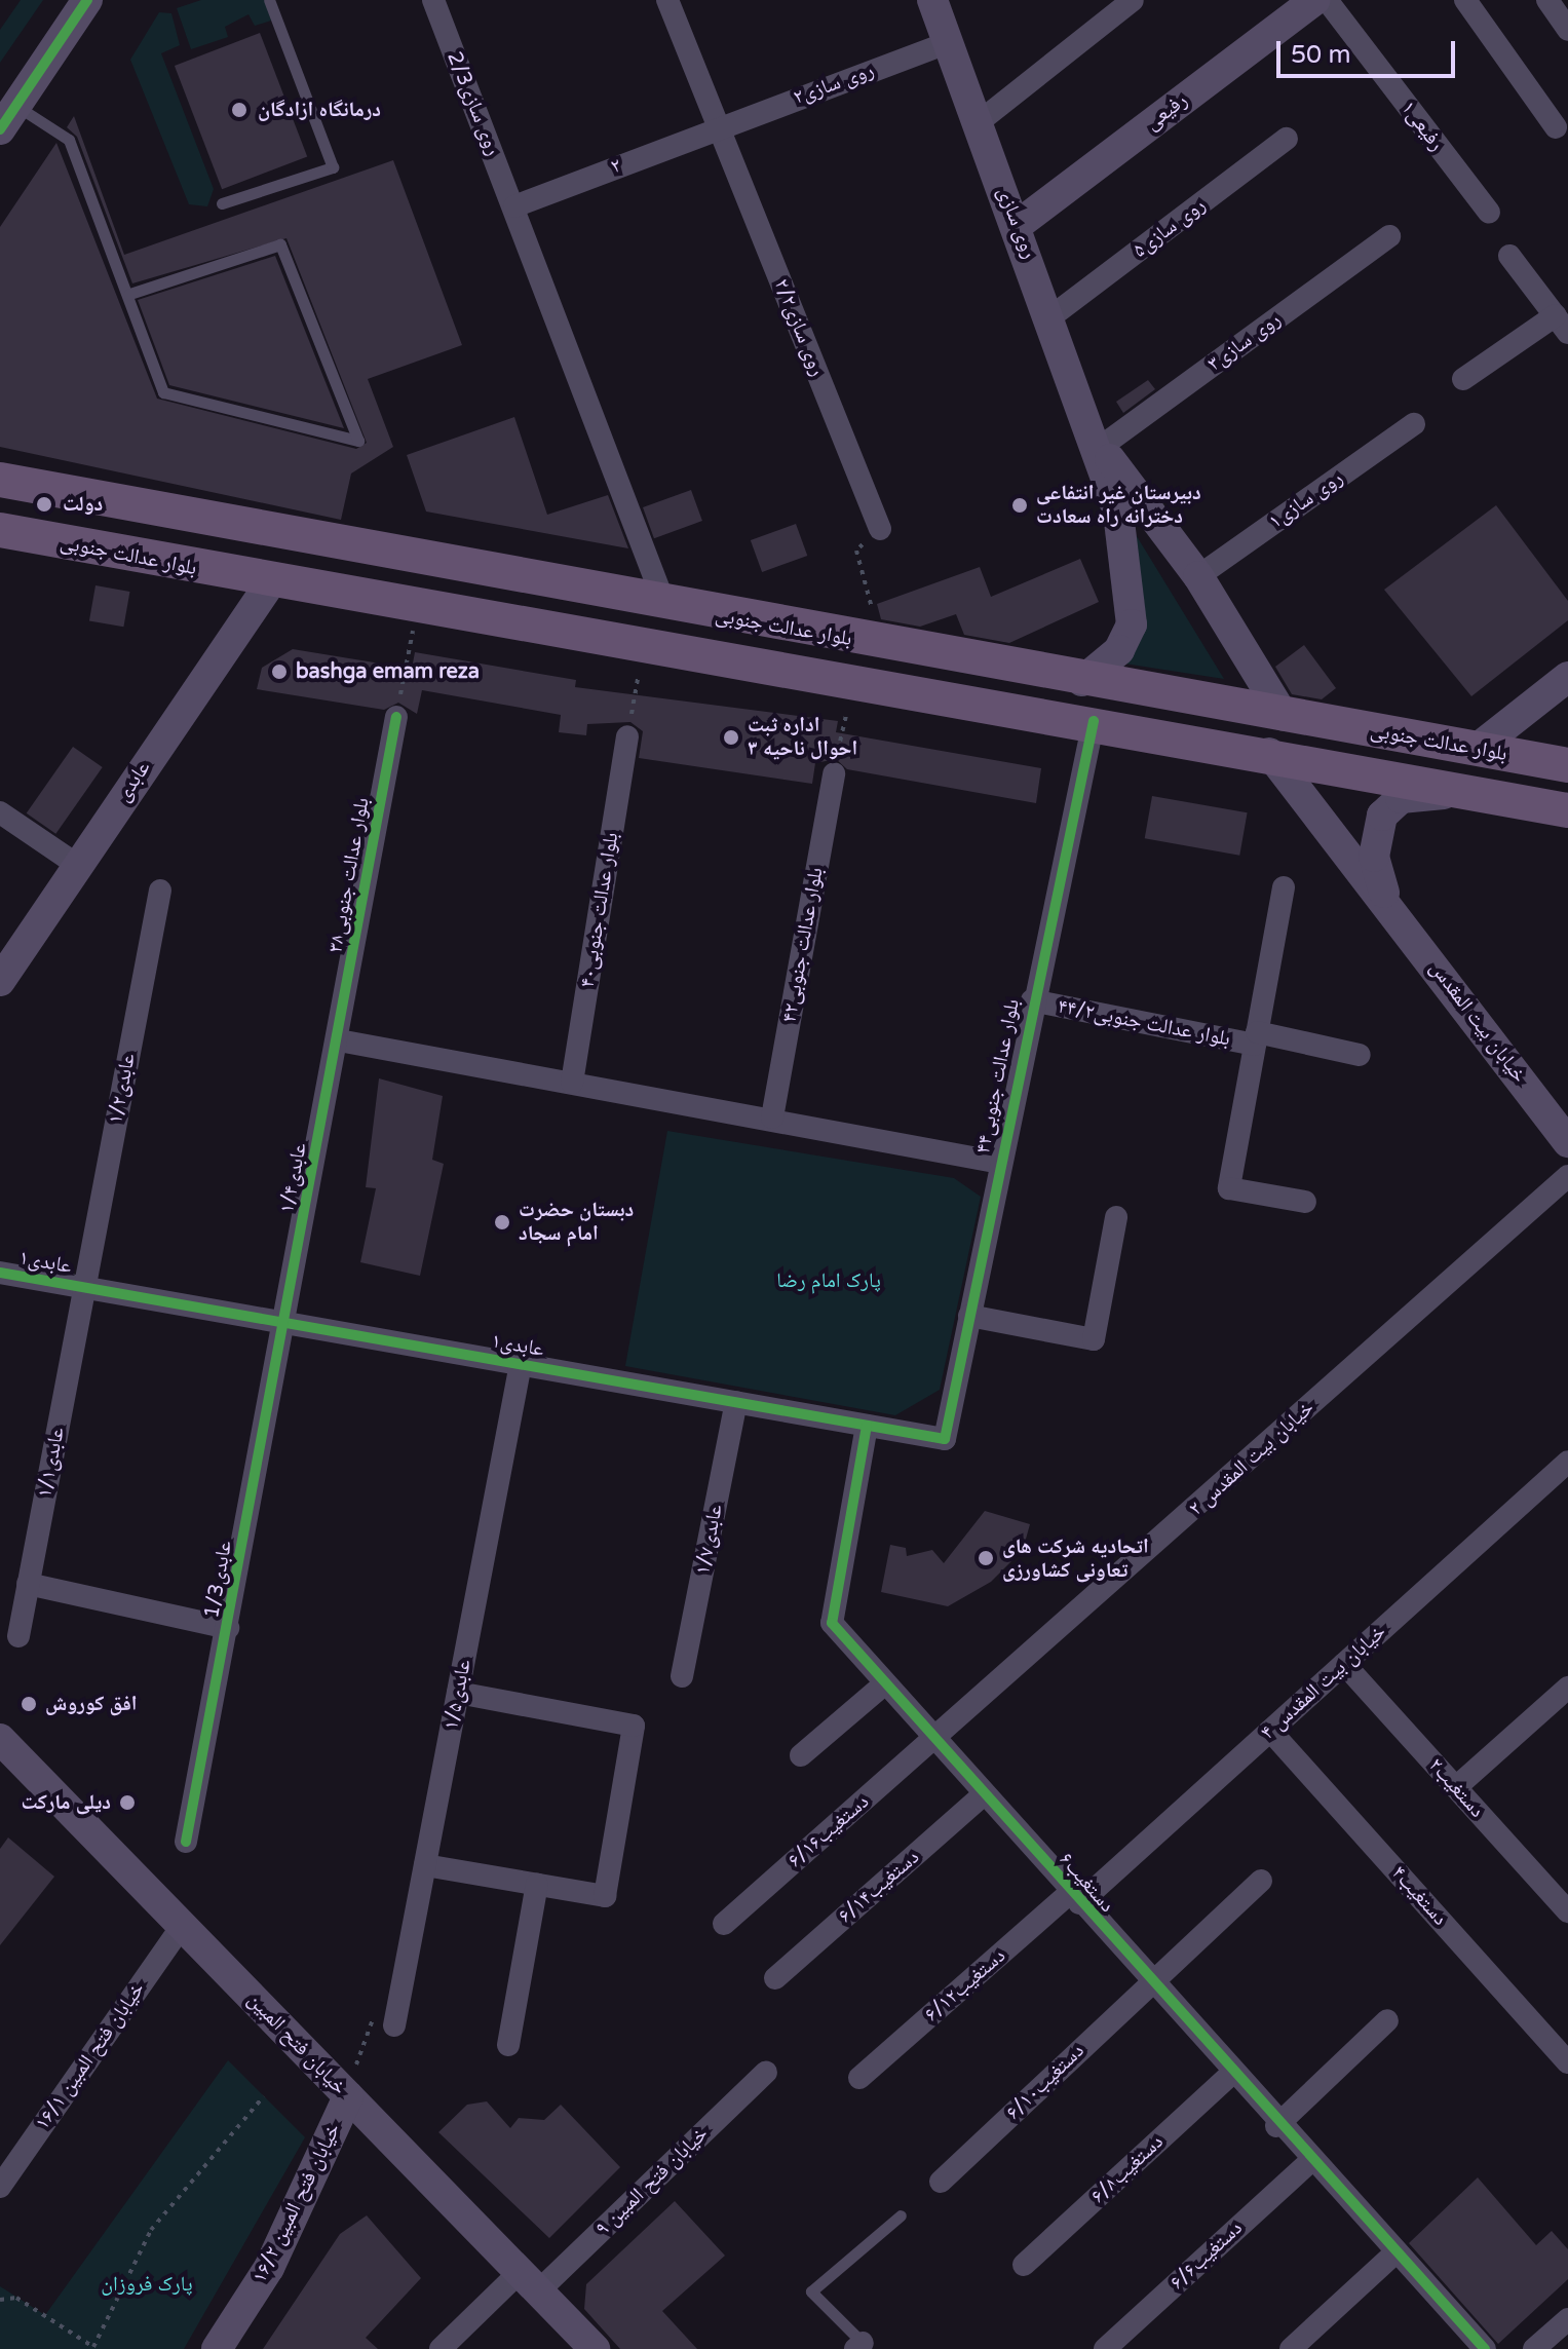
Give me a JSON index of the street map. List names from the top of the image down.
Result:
{
  "streets": {
    "main road": ["بلوار عدالت جنوبی"],
    "street": [
      "روی سازی۲",
      "روی سازی2/3",
      "رفیعی",
      "رفیعی۱",
      "۲",
      "روی سازی",
      "روی سازی۵",
      "روی سازی۲/۲",
      "روی سازی۳",
      "روی سازی۱",
      "عابدی",
      "بلوار عدالت جنوبی۳۸",
      "بلوار عدالت جنوبی۴۰",
      "بلوار عدالت جنوبی۴۲",
      "خیابان بیت المقدس",
      "بلوار عدالت جنوبی۴۴/۲",
      "بلوار عدالت جنوبی۴۴",
      "عابدی۱/۲",
      "عابدی۱/۴",
      "عابدی۱",
      "۱عابدی",
      "خیابان بیت المقدس ۲",
      "عابدی۱/۱",
      "عابدی۱/۷",
      "عابدی1/3",
      "خیابان بیت المقدس ۴",
      "عابدی۱/۵",
      "۲دستغیب",
      "دستغیب۶/۱۶",
      "دستغیب۶",
      "دستغیب۶/۱۴",
      "دستغیب۴",
      "دستغیب۶/۱۲",
      "خیابان فتح المبین",
      "خیابان فتح المبین ۱۶/۱",
      "دستغیب۶/۱۰",
      "دستغیب۶/۸",
      "خیابان فتح المبین ۹",
      "خیابان فتح المبین ۱۶/۲",
      "دستغیب۶/۶"
    ]
  },
  "crossings": [
    ["روی سازی۲", "۲"],
    ["روی سازی۲", "روی سازی"],
    ["روی سازی۲", "روی سازی۲/۲"],
    ["روی سازی2/3", "۲"],
    ["روی سازی2/3", "بلوار عدالت جنوبی"],
    ["رفیعی", "روی سازی"],
    ["۲", "روی سازی۲/۲"],
    ["روی سازی", "روی سازی۵"],
    ["روی سازی", "روی سازی۳"],
    ["بلوار عدالت جنوبی", "عابدی"],
    ["بلوار عدالت جنوبی", "خیابان بیت المقدس"],
    ["بلوار عدالت جنوبی", "بلوار عدالت جنوبی۴۴"],
    ["بلوار عدالت جنوبی۳۸", "عابدی۱/۴"],
    ["بلوار عدالت جنوبی۴۴/۲", "بلوار عدالت جنوبی۴۴"],
    ["بلوار عدالت جنوبی۴۴", "۱عابدی"],
    ["عابدی۱/۲", "عابدی۱"],
    ["عابدی۱/۲", "۱عابدی"],
    ["عابدی۱/۲", "عابدی۱/۱"],
    ["عابدی۱/۴", "۱عابدی"],
    ["عابدی۱/۴", "عابدی1/3"],
    ["عابدی۱", "۱عابدی"],
    ["عابدی۱", "عابدی۱/۱"],
    ["۱عابدی", "عابدی۱/۱"],
    ["۱عابدی", "عابدی۱/۷"],
    ["۱عابدی", "عابدی1/3"],
    ["۱عابدی", "عابدی۱/۵"],
    ["۱عابدی", "دستغیب۶"],
    ["خیابان بیت المقدس ۲", "دستغیب۶/۱۶"],
    ["خیابان بیت المقدس ۲", "دستغیب۶"],
    ["خیابان بیت المقدس ۴", "۲دستغیب"],
    ["خیابان بیت المقدس ۴", "دستغیب۶"],
    ["خیابان بیت المقدس ۴", "دستغیب۴"],
    ["خیابان بیت المقدس ۴", "دستغیب۶/۱۲"],
    ["دستغیب۶/۱۶", "دستغیب۶"],
    ["دستغیب۶", "دستغیب۶/۱۴"],
    ["دستغیب۶", "دستغیب۶/۱۲"],
    ["دستغیب۶", "دستغیب۶/۱۰"],
    ["دستغیب۶", "دستغیب۶/۸"],
    ["دستغیب۶", "دستغیب۶/۶"],
    ["خیابان فتح المبین", "خیابان فتح المبین ۱۶/۱"],
    ["خیابان فتح المبین", "خیابان فتح المبین ۹"],
    ["خیابان فتح المبین", "خیابان فتح المبین ۱۶/۲"]
  ],
  "parks": ["پارک امام رضا", "پارک فروزان"],
  "places": [
    "درمانگاه ازادگان",
    "دولت",
    "دبیرستان غیر انتفاعی دخترانه راه سعادت",
    "bashga emam reza",
    "اداره ثبت احوال ناحیه ۳",
    "دبستان حضرت امام سجاد",
    "اتحادیه شرکت های تعاونی کشاورزی",
    "افق کوروش",
    "دیلی مارکت"
  ],
  "scale_bar": "50 m"
}
